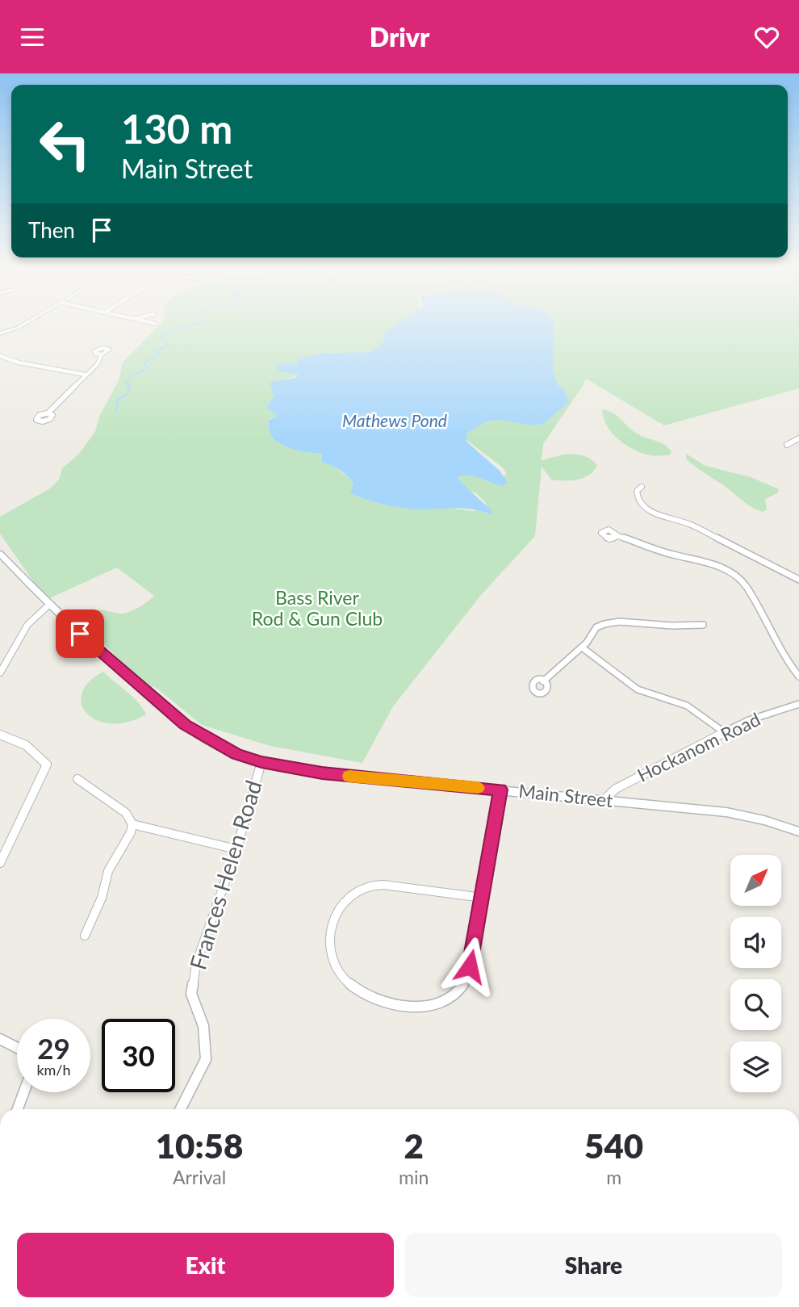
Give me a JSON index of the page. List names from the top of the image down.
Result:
{
  "streets": {
    "main road": ["Main Street"],
    "street": ["Hockanom Road", "Frances Helen Road"]
  },
  "crossings": [
    ["Hockanom Road", "Main Street"],
    ["Main Street", "Frances Helen Road"]
  ],
  "water": ["Mathews Pond"],
  "parks": ["Bass River Rod & Gun Club"],
  "north": "top right",
  "page": {
    "header": "Drivr",
    "turn": ["130 m", "Main Street"],
    "then": "Then",
    "speed": "29 km/h",
    "limit": "30",
    "eta": [
      "10:58",
      "Arrival",
      "2",
      "min",
      "540",
      "m"
    ],
    "buttons": ["Exit", "Share"]
  }
}
